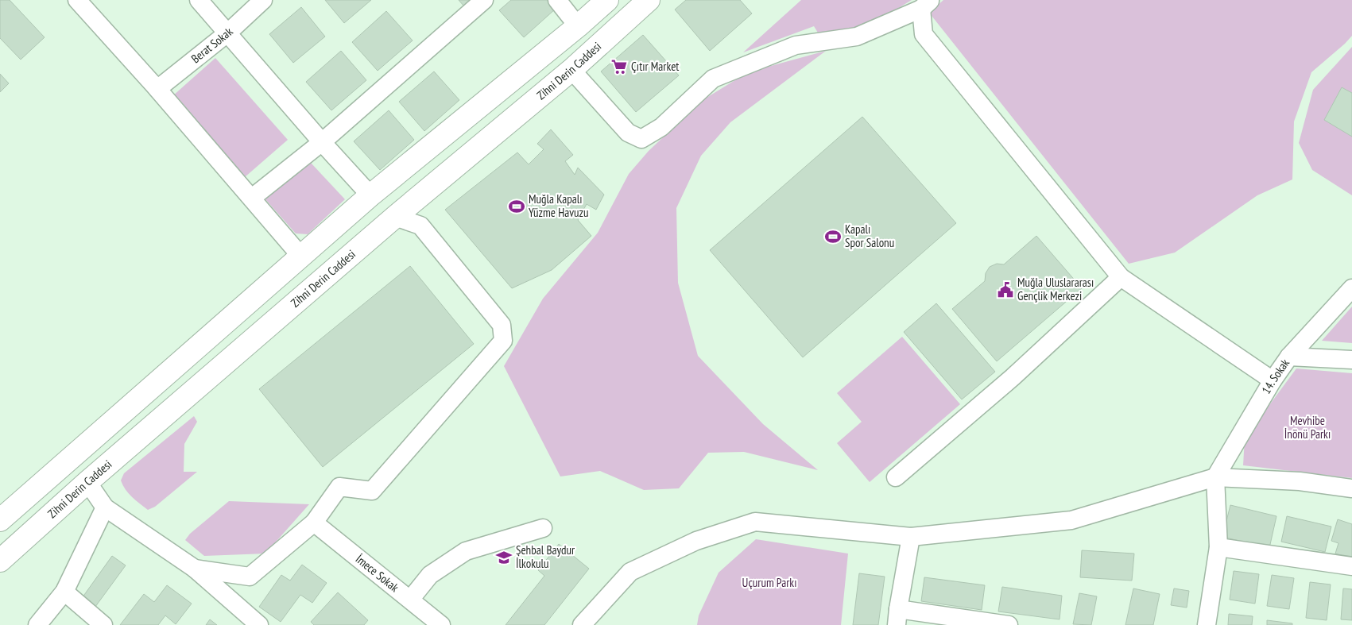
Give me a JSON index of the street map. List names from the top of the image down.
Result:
{
  "streets": {
    "main road": ["Zihni Derin Caddesi"],
    "street": ["Berat Sokak", "14. Sokak", "İmece Sokak"]
  },
  "parks": ["Mevhibe İnönü Parkı", "Uçurum Parkı"],
  "places": {
    "supermarket": ["Çıtır Market"],
    "sports": ["Muğla Kapalı Yüzme Havuzu", "Kapalı Spor Salonu"],
    "public building": ["Muğla Uluslararası Gençlik Merkezi"],
    "school or university": ["Şehbal Baydur İlkokulu"]
  }
}
